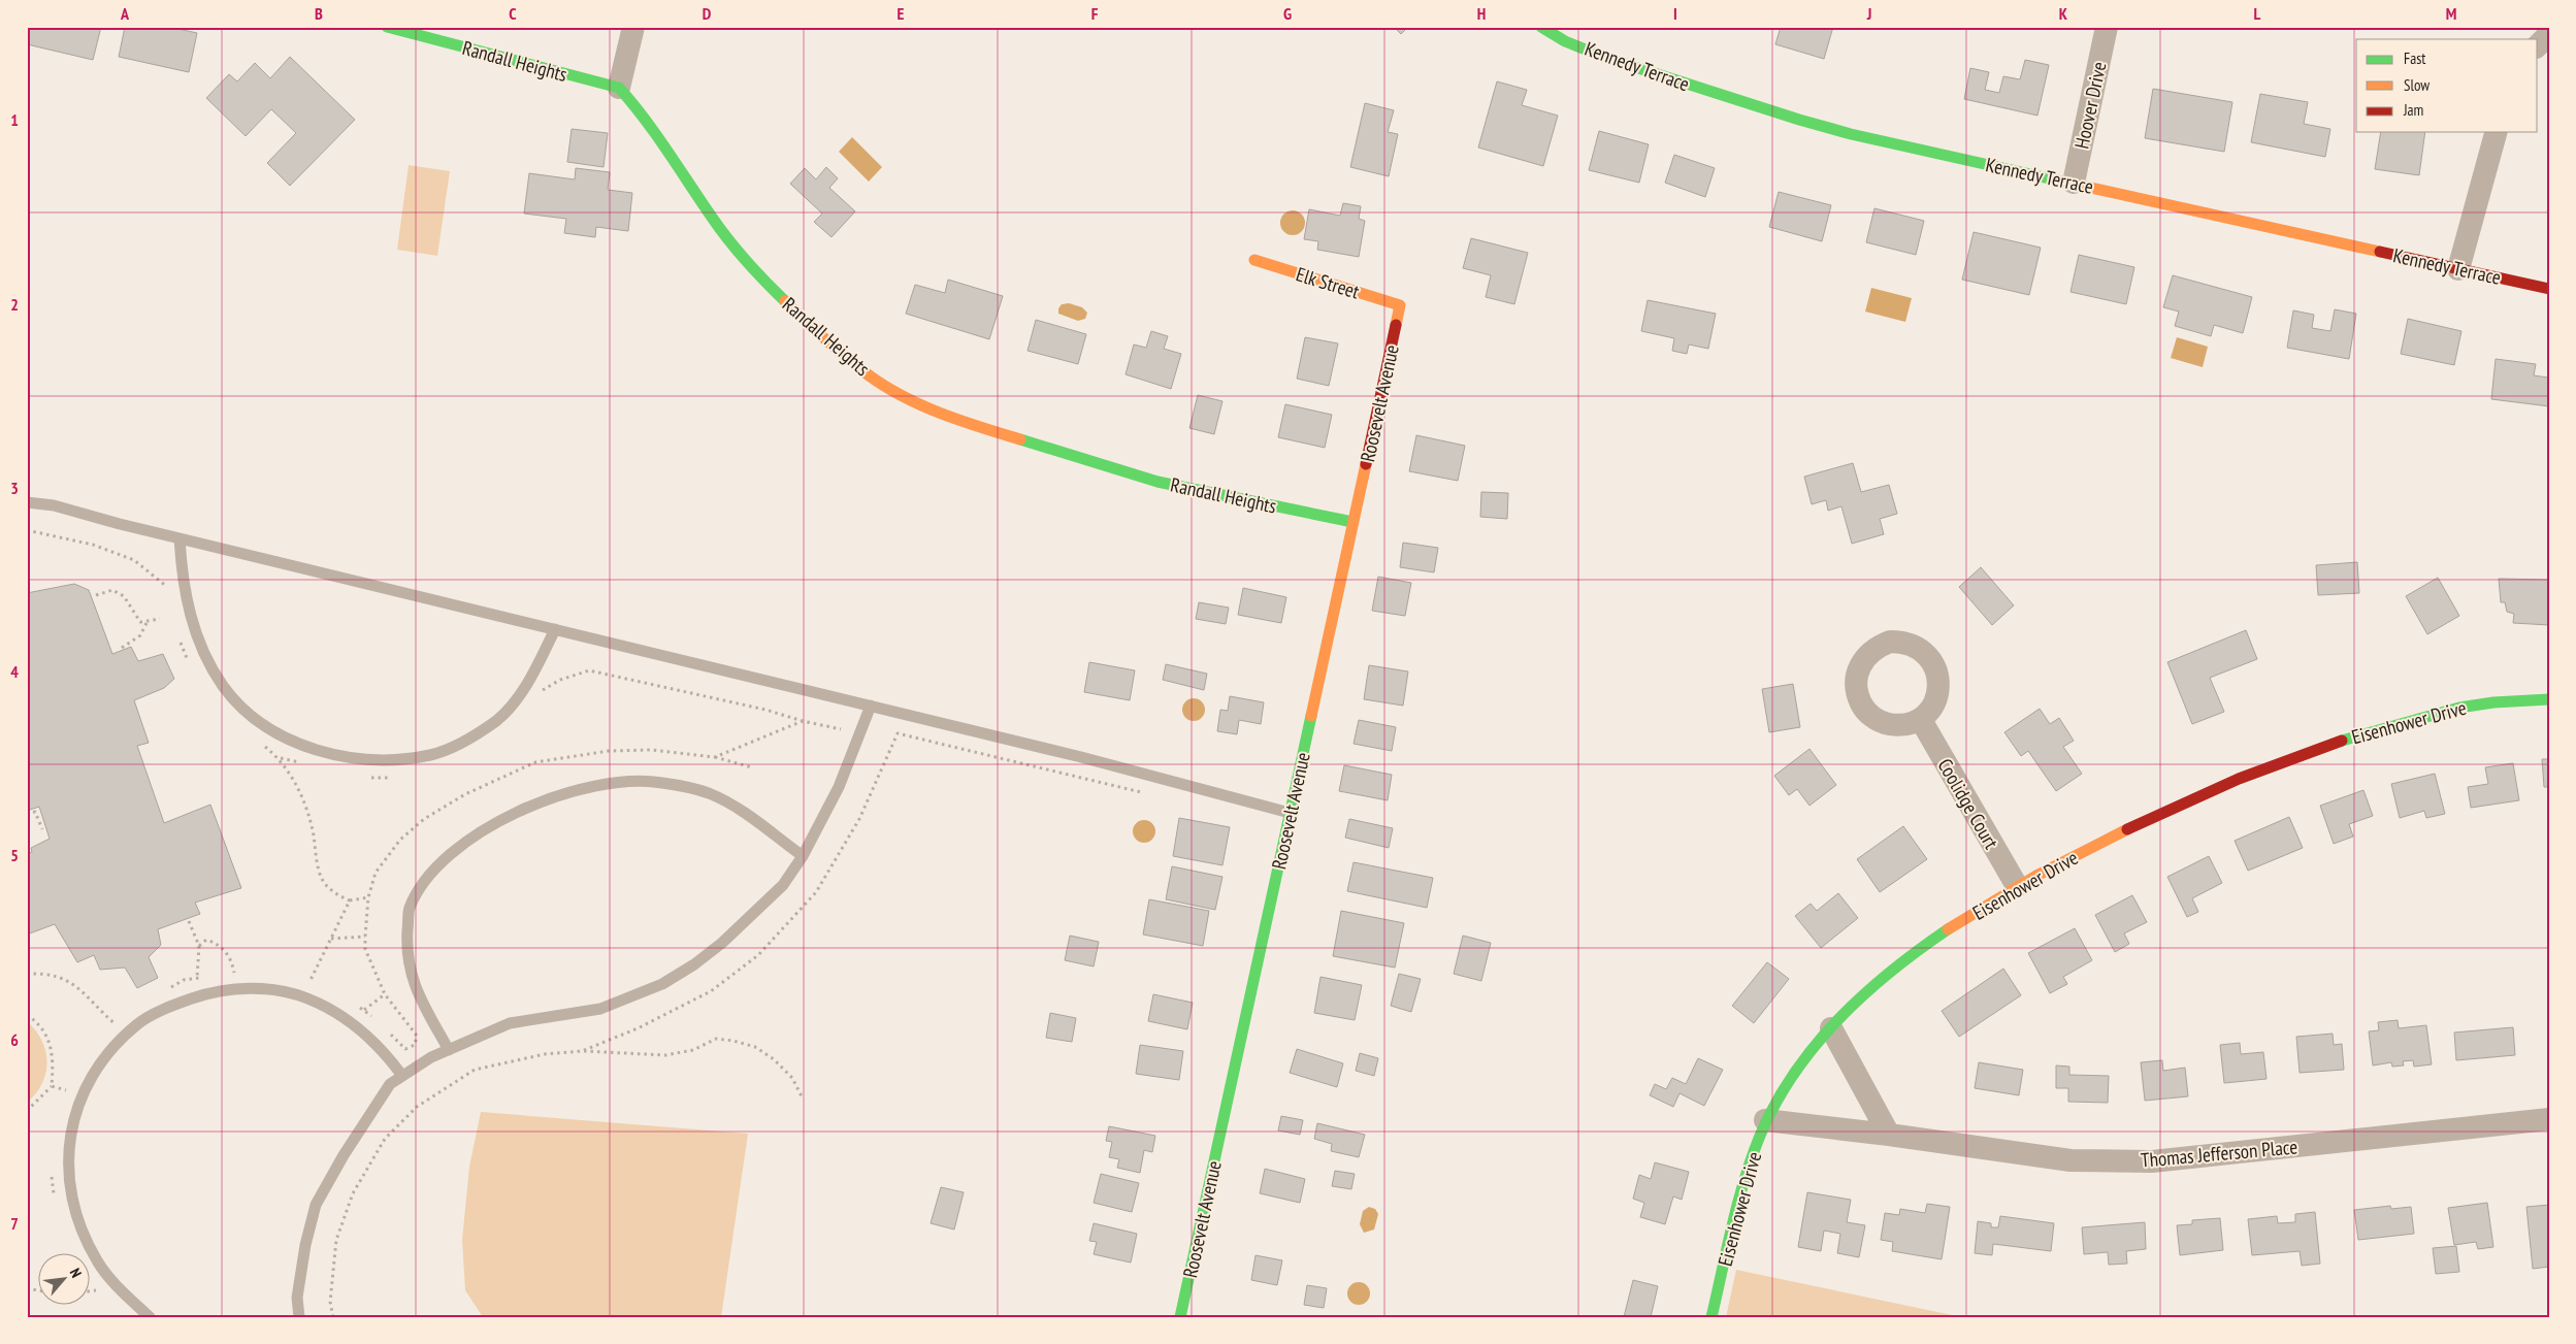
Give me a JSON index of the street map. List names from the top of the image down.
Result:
{
  "streets": {
    "street": [
      "Randall Heights",
      "Kennedy Terrace",
      "Hoover Drive",
      "Elk Street",
      "Roosevelt Avenue",
      "Eisenhower Drive",
      "Coolidge Court",
      "Thomas Jefferson Place"
    ]
  },
  "crossings": [
    ["Randall Heights", "Roosevelt Avenue"],
    ["Kennedy Terrace", "Hoover Drive"],
    ["Elk Street", "Roosevelt Avenue"],
    ["Eisenhower Drive", "Coolidge Court"],
    ["Eisenhower Drive", "Thomas Jefferson Place"]
  ],
  "legend": ["Fast", "Slow", "Jam"],
  "north": "top right",
  "grid": {
    "columns": [
      "A",
      "B",
      "C",
      "D",
      "E",
      "F",
      "G",
      "H",
      "I",
      "J",
      "K",
      "L",
      "M"
    ],
    "rows": [
      "1",
      "2",
      "3",
      "4",
      "5",
      "6",
      "7"
    ]
  }
}
